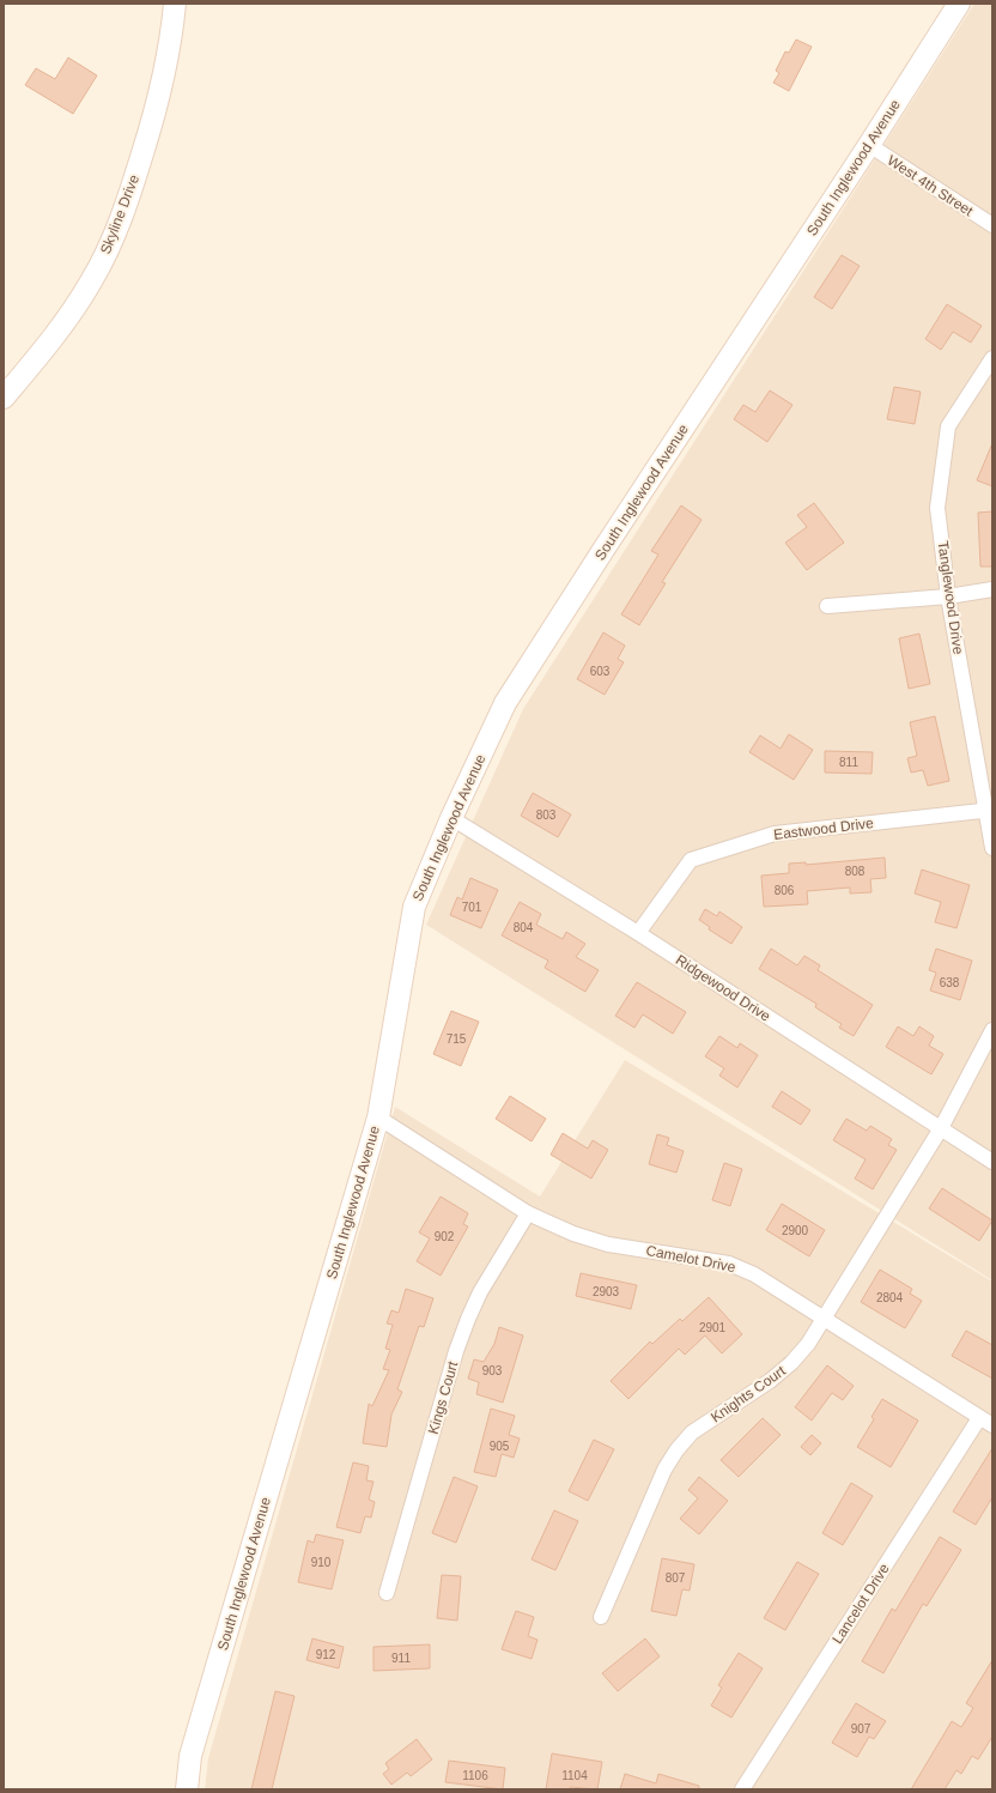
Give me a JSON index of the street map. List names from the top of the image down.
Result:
{
  "streets": {
    "street": [
      "South Inglewood Avenue",
      "West 4th Street",
      "Skyline Drive",
      "Tanglewood Drive",
      "Eastwood Drive",
      "Ridgewood Drive",
      "Camelot Drive",
      "Knights Court",
      "Kings Court",
      "Lancelot Drive"
    ]
  },
  "crossings": [
    ["South Inglewood Avenue", "West 4th Street"],
    ["South Inglewood Avenue", "Ridgewood Drive"],
    ["South Inglewood Avenue", "Camelot Drive"],
    ["Tanglewood Drive", "Eastwood Drive"],
    ["Eastwood Drive", "Ridgewood Drive"],
    ["Ridgewood Drive", "Knights Court"],
    ["Camelot Drive", "Knights Court"],
    ["Camelot Drive", "Kings Court"],
    ["Camelot Drive", "Lancelot Drive"]
  ],
  "house_numbers": [
    "603",
    "811",
    "803",
    "808",
    "806",
    "701",
    "804",
    "638",
    "715",
    "2900",
    "902",
    "2903",
    "2804",
    "2901",
    "903",
    "905",
    "910",
    "807",
    "912",
    "911",
    "907",
    "1106",
    "1104"
  ]
}
